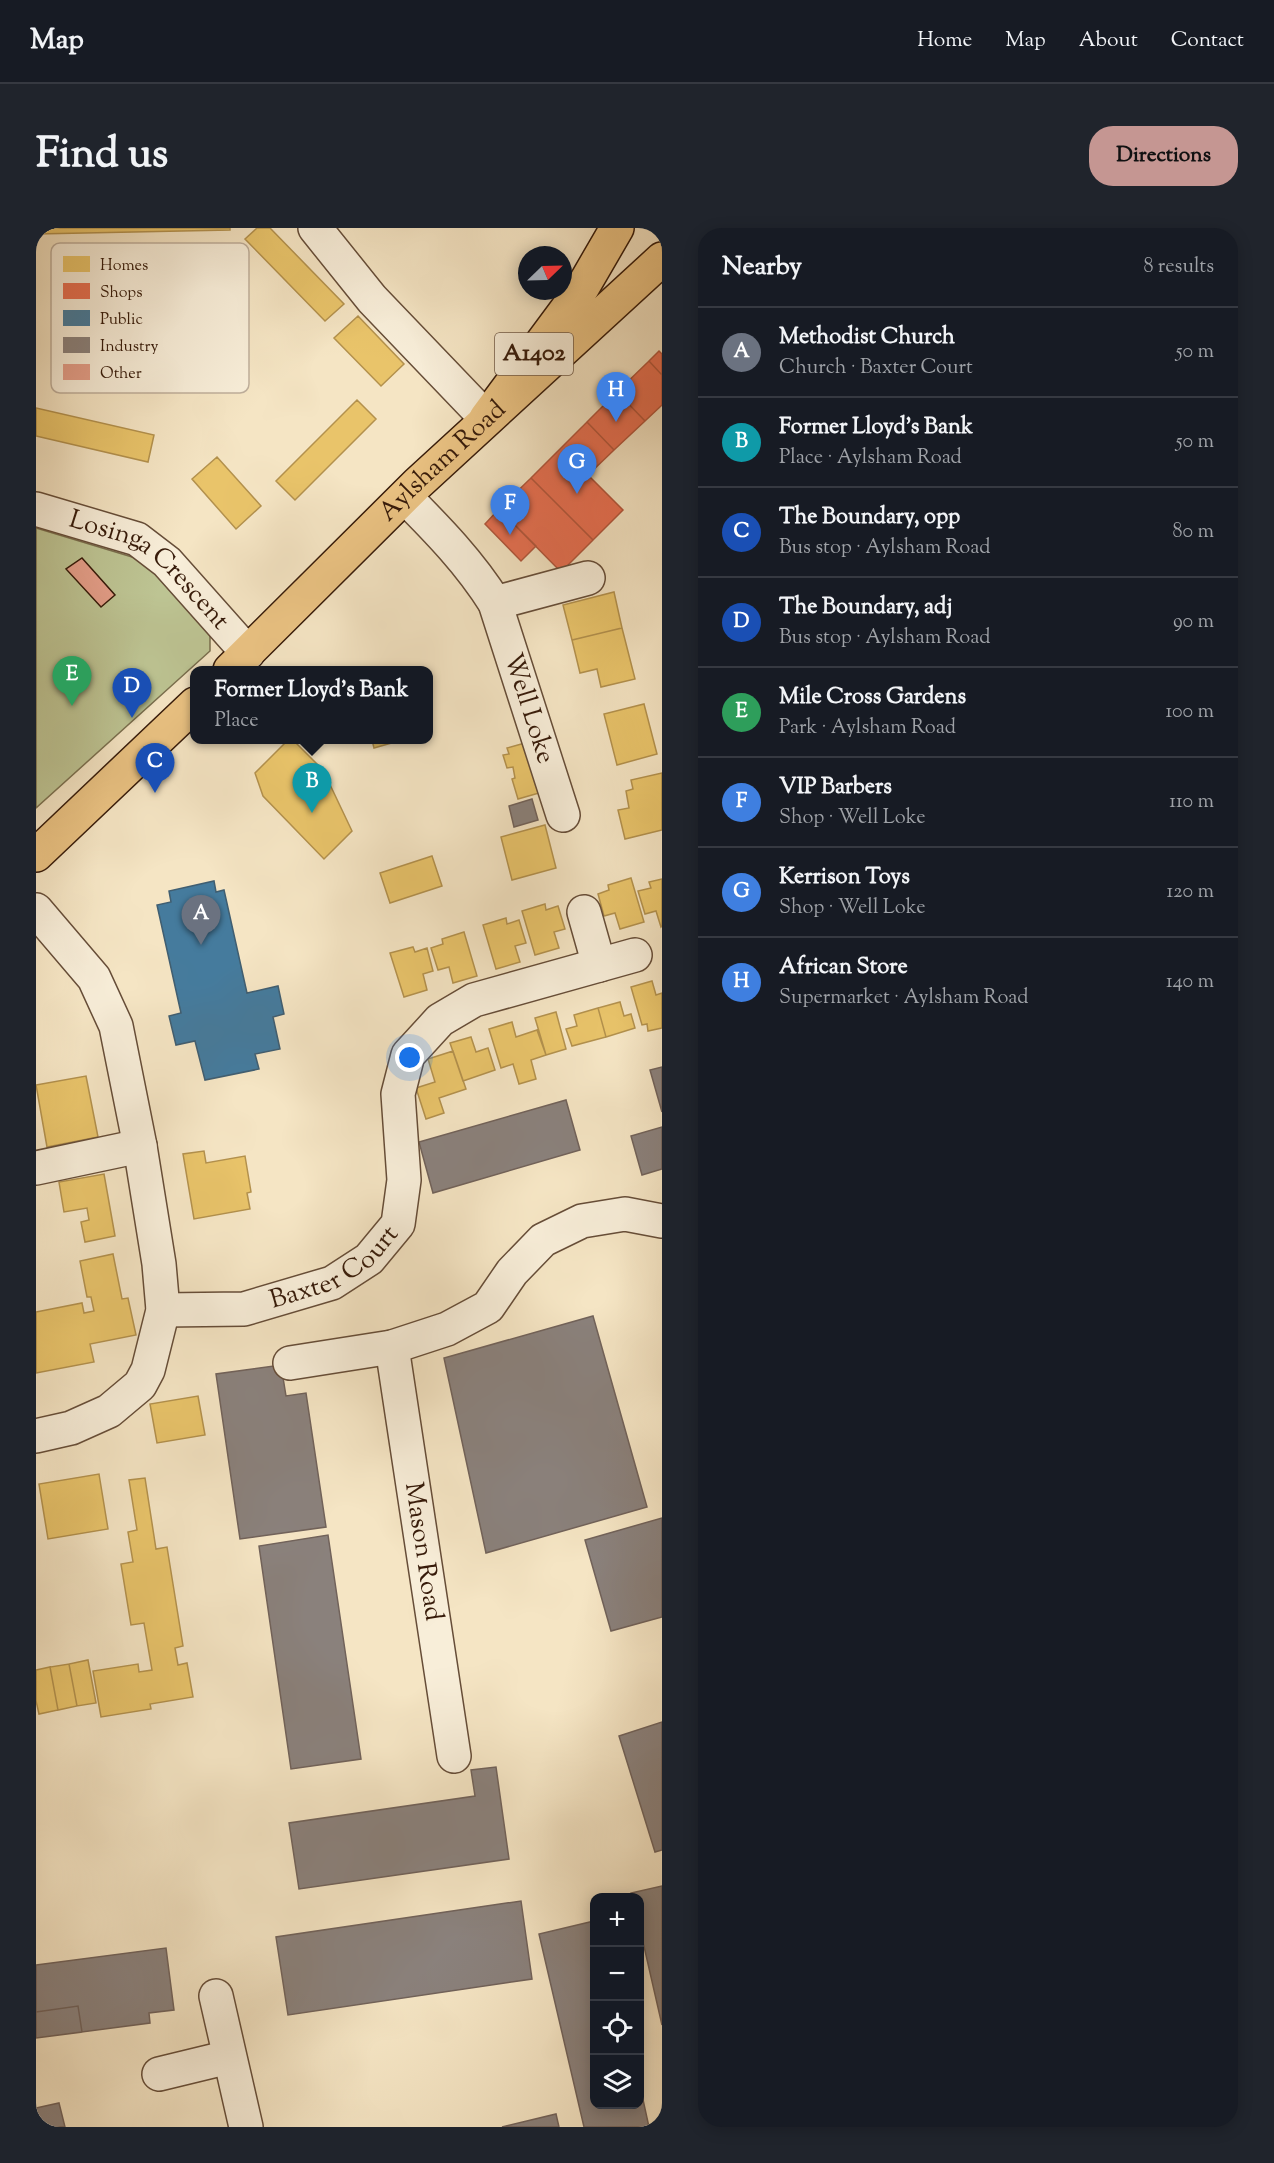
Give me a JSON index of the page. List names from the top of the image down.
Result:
{
  "streets": {
    "main road": ["A1402", "Aylsham Road"],
    "street": [
      "Losinga Crescent",
      "Well Loke",
      "Baxter Court",
      "Mason Road"
    ]
  },
  "crossings": [
    ["A1402", "Aylsham Road"],
    ["Aylsham Road", "Losinga Crescent"],
    ["Aylsham Road", "Well Loke"]
  ],
  "legend": [
    "Homes",
    "Shops",
    "Public",
    "Industry",
    "Other"
  ],
  "north": "top right",
  "page": {
    "header": "Map",
    "nav": [
      "Home",
      "Map",
      "About",
      "Contact"
    ],
    "title": "Find us",
    "buttons": "Directions",
    "heading": ["Nearby", "8 results"],
    "list": [
      {
        "mark": "A",
        "name": "Methodist Church",
        "note": "Church · Baxter Court",
        "value": "50 m"
      },
      {
        "mark": "B",
        "name": "Former Lloyd's Bank",
        "note": "Place · Aylsham Road",
        "value": "50 m"
      },
      {
        "mark": "C",
        "name": "The Boundary, opp",
        "note": "Bus stop · Aylsham Road",
        "value": "80 m"
      },
      {
        "mark": "D",
        "name": "The Boundary, adj",
        "note": "Bus stop · Aylsham Road",
        "value": "90 m"
      },
      {
        "mark": "E",
        "name": "Mile Cross Gardens",
        "note": "Park · Aylsham Road",
        "value": "100 m"
      },
      {
        "mark": "F",
        "name": "VIP Barbers",
        "note": "Shop · Well Loke",
        "value": "110 m"
      },
      {
        "mark": "G",
        "name": "Kerrison Toys",
        "note": "Shop · Well Loke",
        "value": "120 m"
      },
      {
        "mark": "H",
        "name": "African Store",
        "note": "Supermarket · Aylsham Road",
        "value": "140 m"
      }
    ],
    "pins": [
      "H",
      "G",
      "F",
      "E",
      "D",
      "C",
      "B",
      "A"
    ],
    "popup": ["Former Lloyd's Bank", "Place"],
    "map_buttons": ["+", "−"]
  }
}
